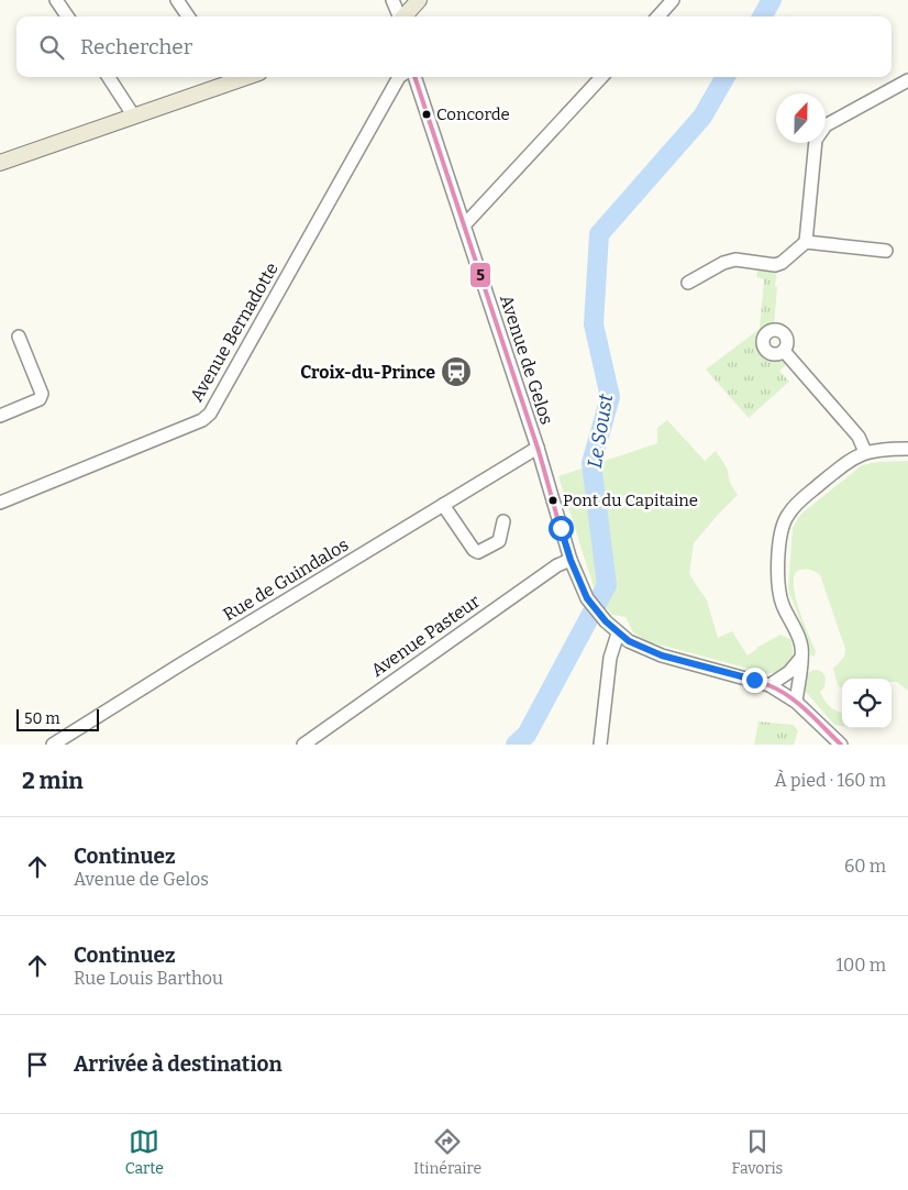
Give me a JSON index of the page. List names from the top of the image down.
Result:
{
  "streets": {
    "street": [
      "Avenue Bernadotte",
      "Avenue de Gelos",
      "Rue de Guindalos",
      "Avenue Pasteur"
    ]
  },
  "crossings": [
    ["Avenue de Gelos", "Rue de Guindalos"],
    ["Avenue de Gelos", "Avenue Pasteur"]
  ],
  "water": ["Le Soust"],
  "places": {
    "other": ["Concorde", "Pont du Capitaine"],
    "station": ["Croix-du-Prince"]
  },
  "lines": ["transit line 5"],
  "scale_bar": "50 m",
  "north": "top",
  "page": {
    "search": "Rechercher",
    "scale": "50 m",
    "heading": ["2 min", "À pied · 160 m"],
    "list": [
      ["Continuez", "Avenue de Gelos", "60 m"],
      ["Continuez", "Rue Louis Barthou", "100 m"],
      "Arrivée à destination"
    ],
    "nav": ["Carte", "Itinéraire", "Favoris"]
  }
}
